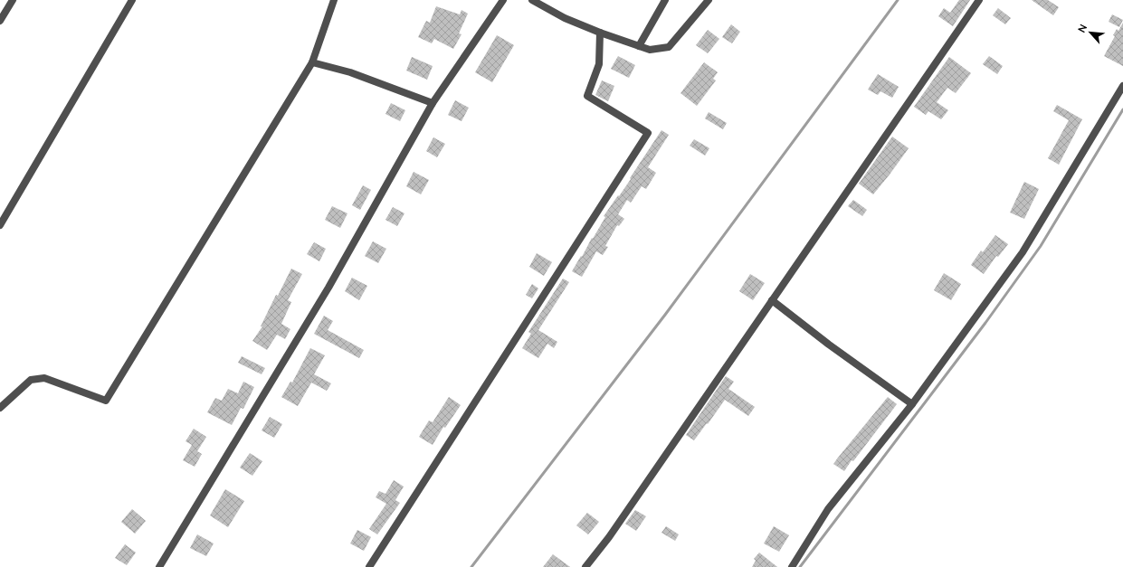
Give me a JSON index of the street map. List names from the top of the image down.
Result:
{
  "north": "top left"
}
